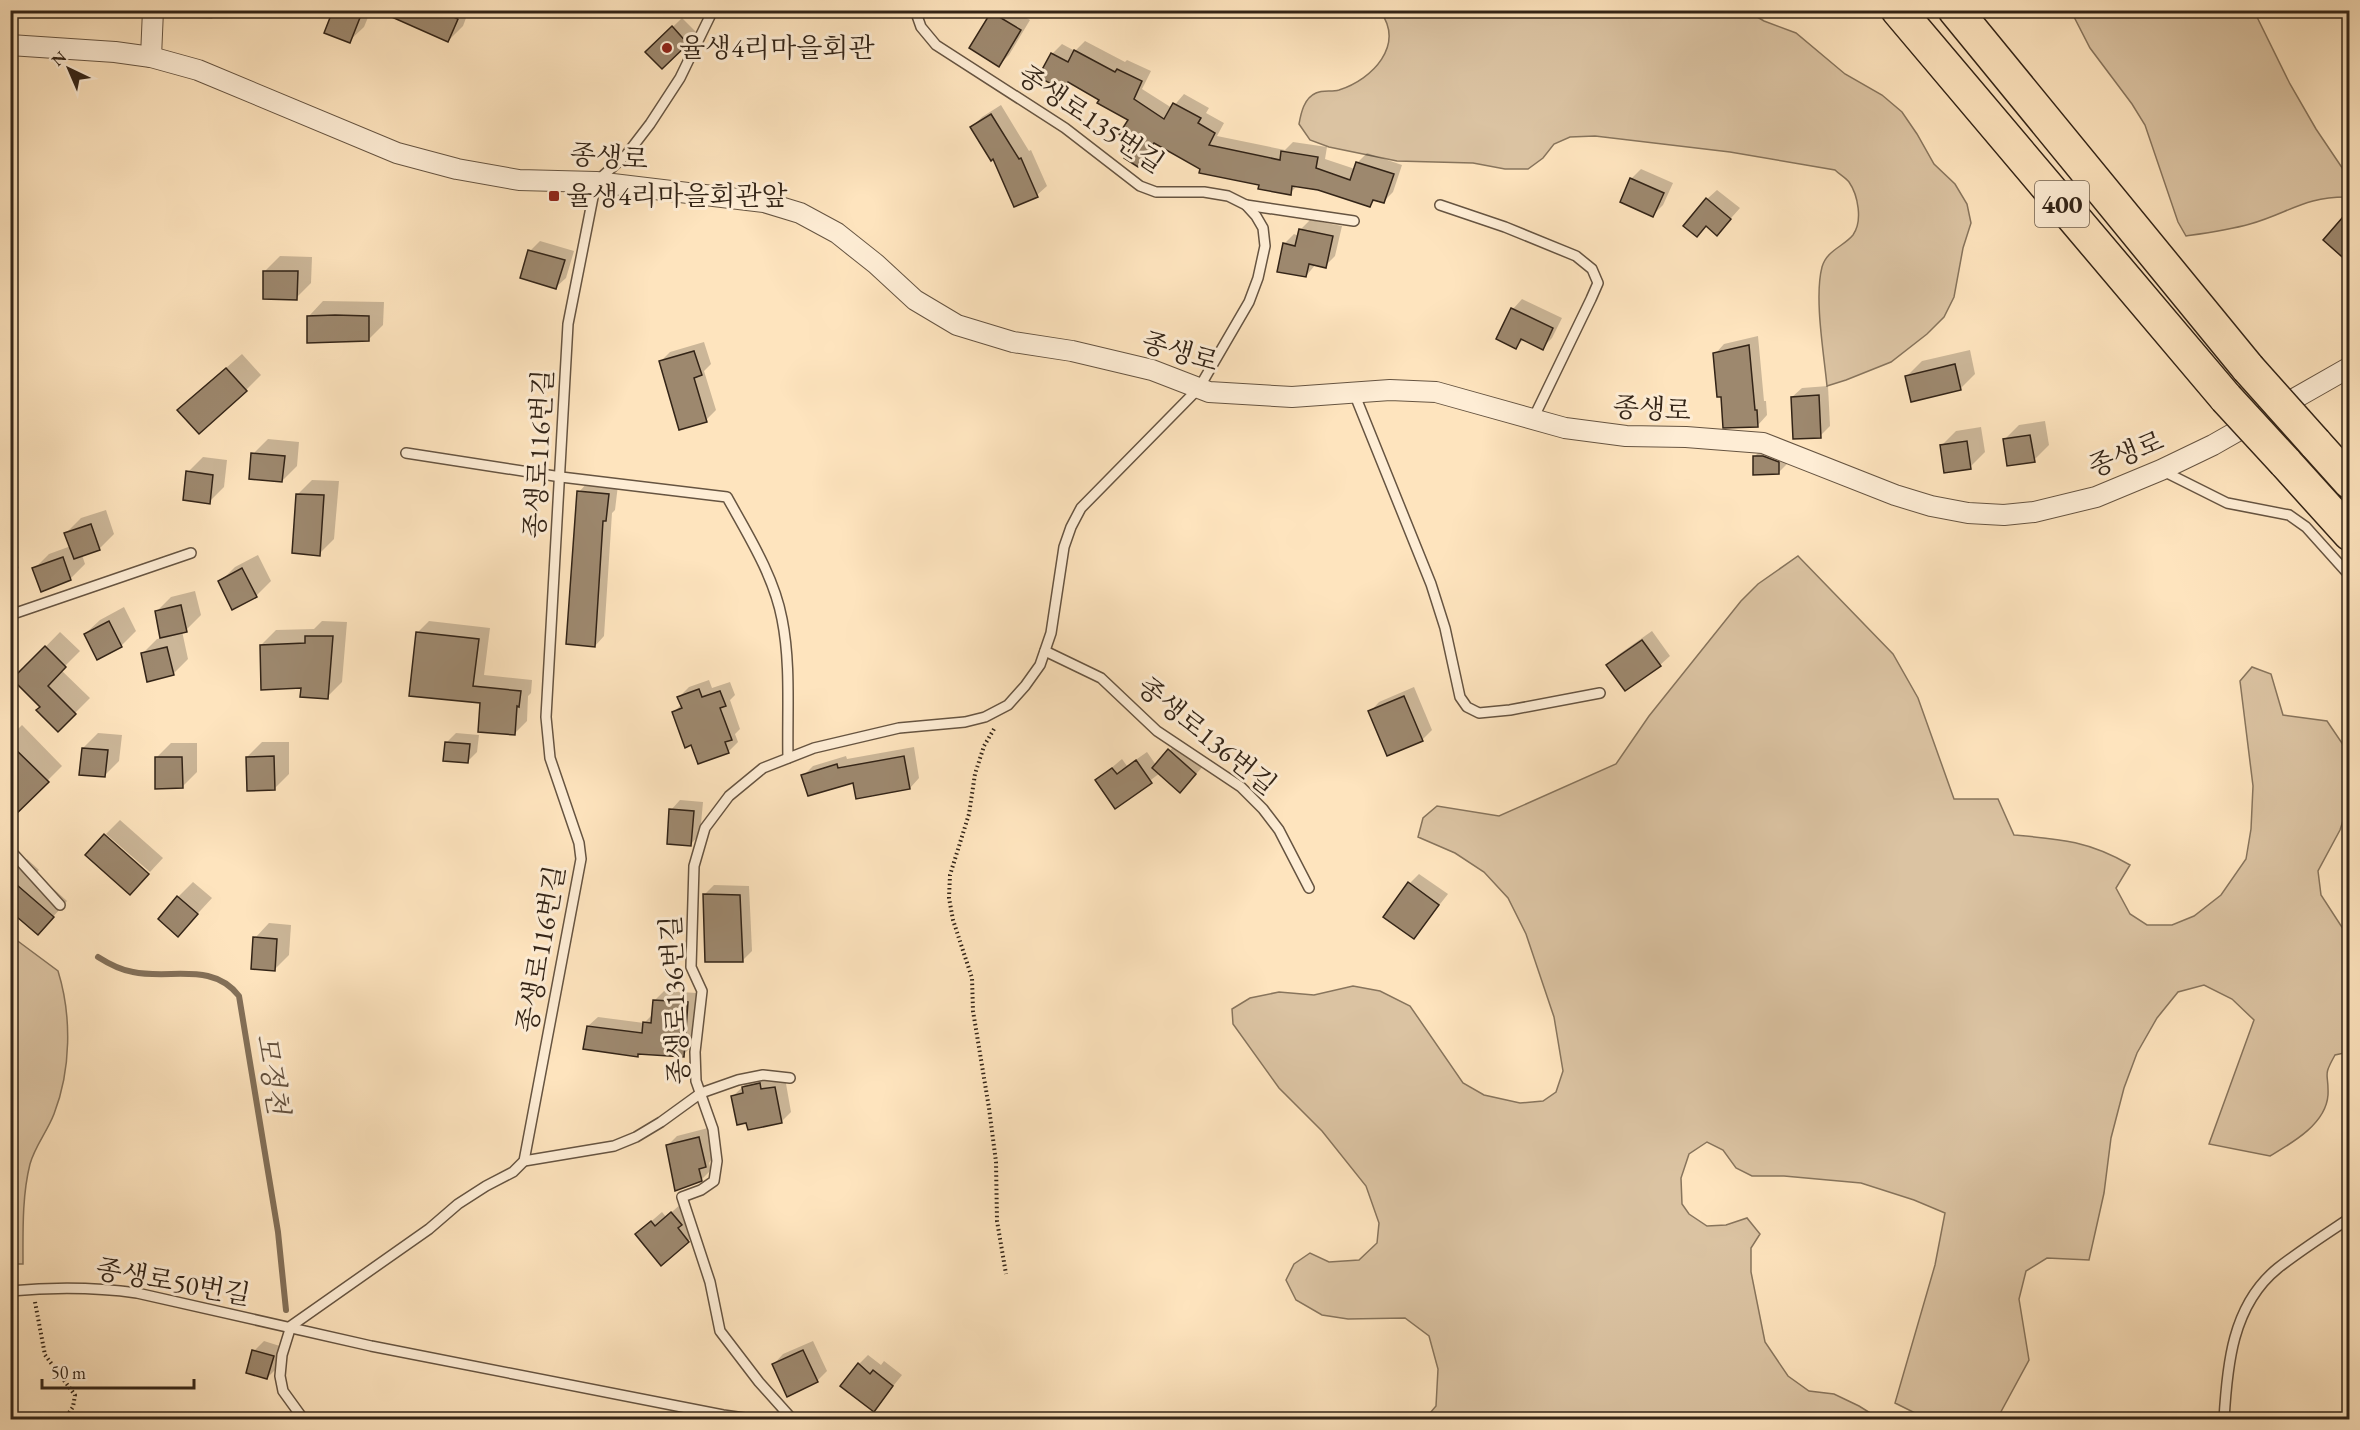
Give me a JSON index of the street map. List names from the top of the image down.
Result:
{
  "streets": {
    "highway": ["400"],
    "street": ["종생로"],
    "lane": [
      "종생로135번길",
      "종생로116번길",
      "종생로136번길",
      "종생로50번길"
    ]
  },
  "crossings": [
    ["종생로", "종생로116번길"],
    ["종생로", "종생로136번길"]
  ],
  "water": ["모정천"],
  "places": {
    "other": ["율생4리마을회관"],
    "transit": ["율생4리마을회관앞"]
  },
  "scale_bar": "50 m",
  "north": "top left"
}
